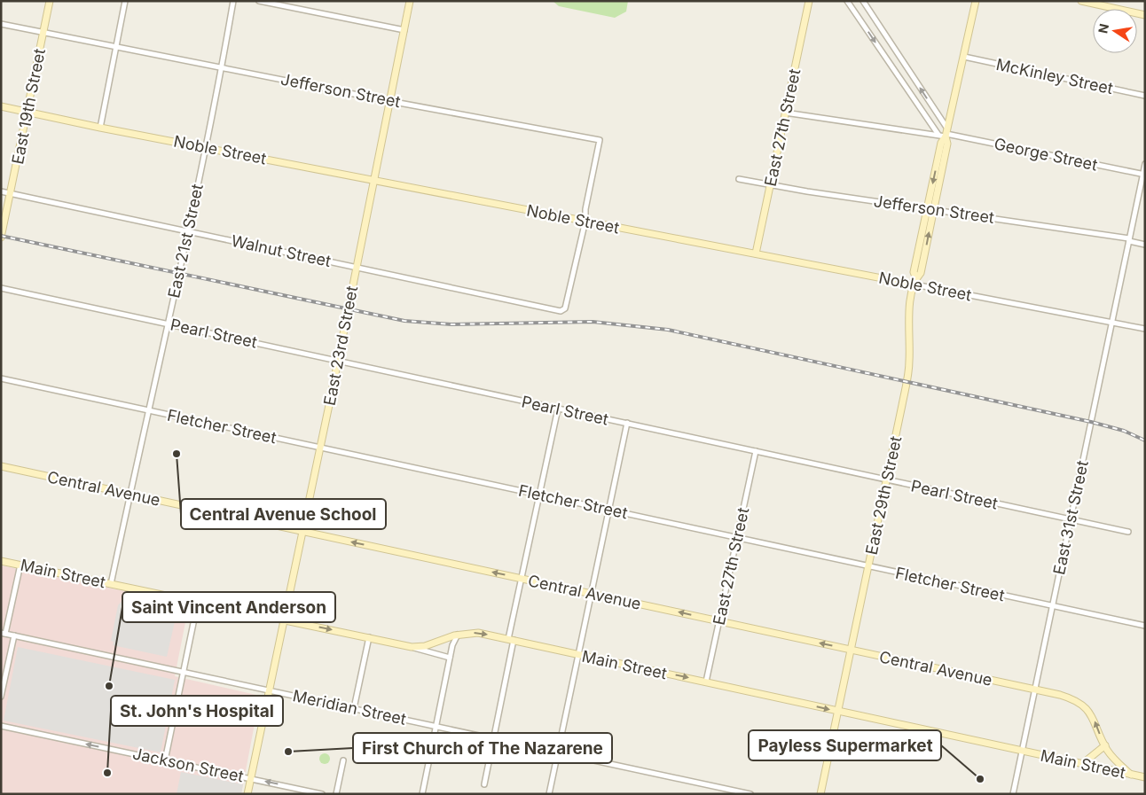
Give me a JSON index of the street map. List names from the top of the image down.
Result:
{
  "streets": {
    "street": [
      "McKinley Street",
      "Jefferson Street",
      "East 19th Street",
      "East 27th Street",
      "Noble Street",
      "George Street",
      "East 21st Street",
      "Walnut Street",
      "Pearl Street",
      "East 23rd Street",
      "Fletcher Street",
      "Central Avenue",
      "East 29th Street",
      "East 31st Street",
      "Main Street",
      "Meridian Street",
      "Jackson Street"
    ]
  },
  "crossings": [
    ["McKinley Street", "East 29th Street"],
    ["Jefferson Street", "East 19th Street"],
    ["Jefferson Street", "East 27th Street"],
    ["Jefferson Street", "Noble Street"],
    ["Jefferson Street", "East 21st Street"],
    ["Jefferson Street", "Walnut Street"],
    ["Jefferson Street", "East 23rd Street"],
    ["Jefferson Street", "East 29th Street"],
    ["Jefferson Street", "East 31st Street"],
    ["East 19th Street", "Noble Street"],
    ["East 19th Street", "Walnut Street"],
    ["East 27th Street", "Noble Street"],
    ["East 27th Street", "George Street"],
    ["East 27th Street", "Pearl Street"],
    ["East 27th Street", "Fletcher Street"],
    ["East 27th Street", "Central Avenue"],
    ["East 27th Street", "Main Street"],
    ["Noble Street", "East 21st Street"],
    ["Noble Street", "Walnut Street"],
    ["Noble Street", "East 23rd Street"],
    ["Noble Street", "East 29th Street"],
    ["Noble Street", "East 31st Street"],
    ["George Street", "East 29th Street"],
    ["George Street", "East 31st Street"],
    ["East 21st Street", "Walnut Street"],
    ["East 21st Street", "Pearl Street"],
    ["East 21st Street", "Fletcher Street"],
    ["East 21st Street", "Central Avenue"],
    ["East 21st Street", "Main Street"],
    ["Walnut Street", "East 23rd Street"],
    ["Pearl Street", "East 23rd Street"],
    ["Pearl Street", "East 29th Street"],
    ["Pearl Street", "East 31st Street"],
    ["East 23rd Street", "Fletcher Street"],
    ["East 23rd Street", "Central Avenue"],
    ["East 23rd Street", "Main Street"],
    ["East 23rd Street", "Meridian Street"],
    ["East 23rd Street", "Jackson Street"],
    ["Fletcher Street", "East 29th Street"],
    ["Fletcher Street", "East 31st Street"],
    ["Central Avenue", "East 29th Street"],
    ["Central Avenue", "East 31st Street"],
    ["Central Avenue", "Main Street"],
    ["East 29th Street", "Main Street"],
    ["East 31st Street", "Main Street"]
  ],
  "one_way": ["Central Avenue", "Jackson Street"],
  "places": [
    "Central Avenue School",
    "Saint Vincent Anderson",
    "First Church of The Nazarene",
    "St. John's Hospital",
    "Payless Supermarket"
  ],
  "north": "left"
}
